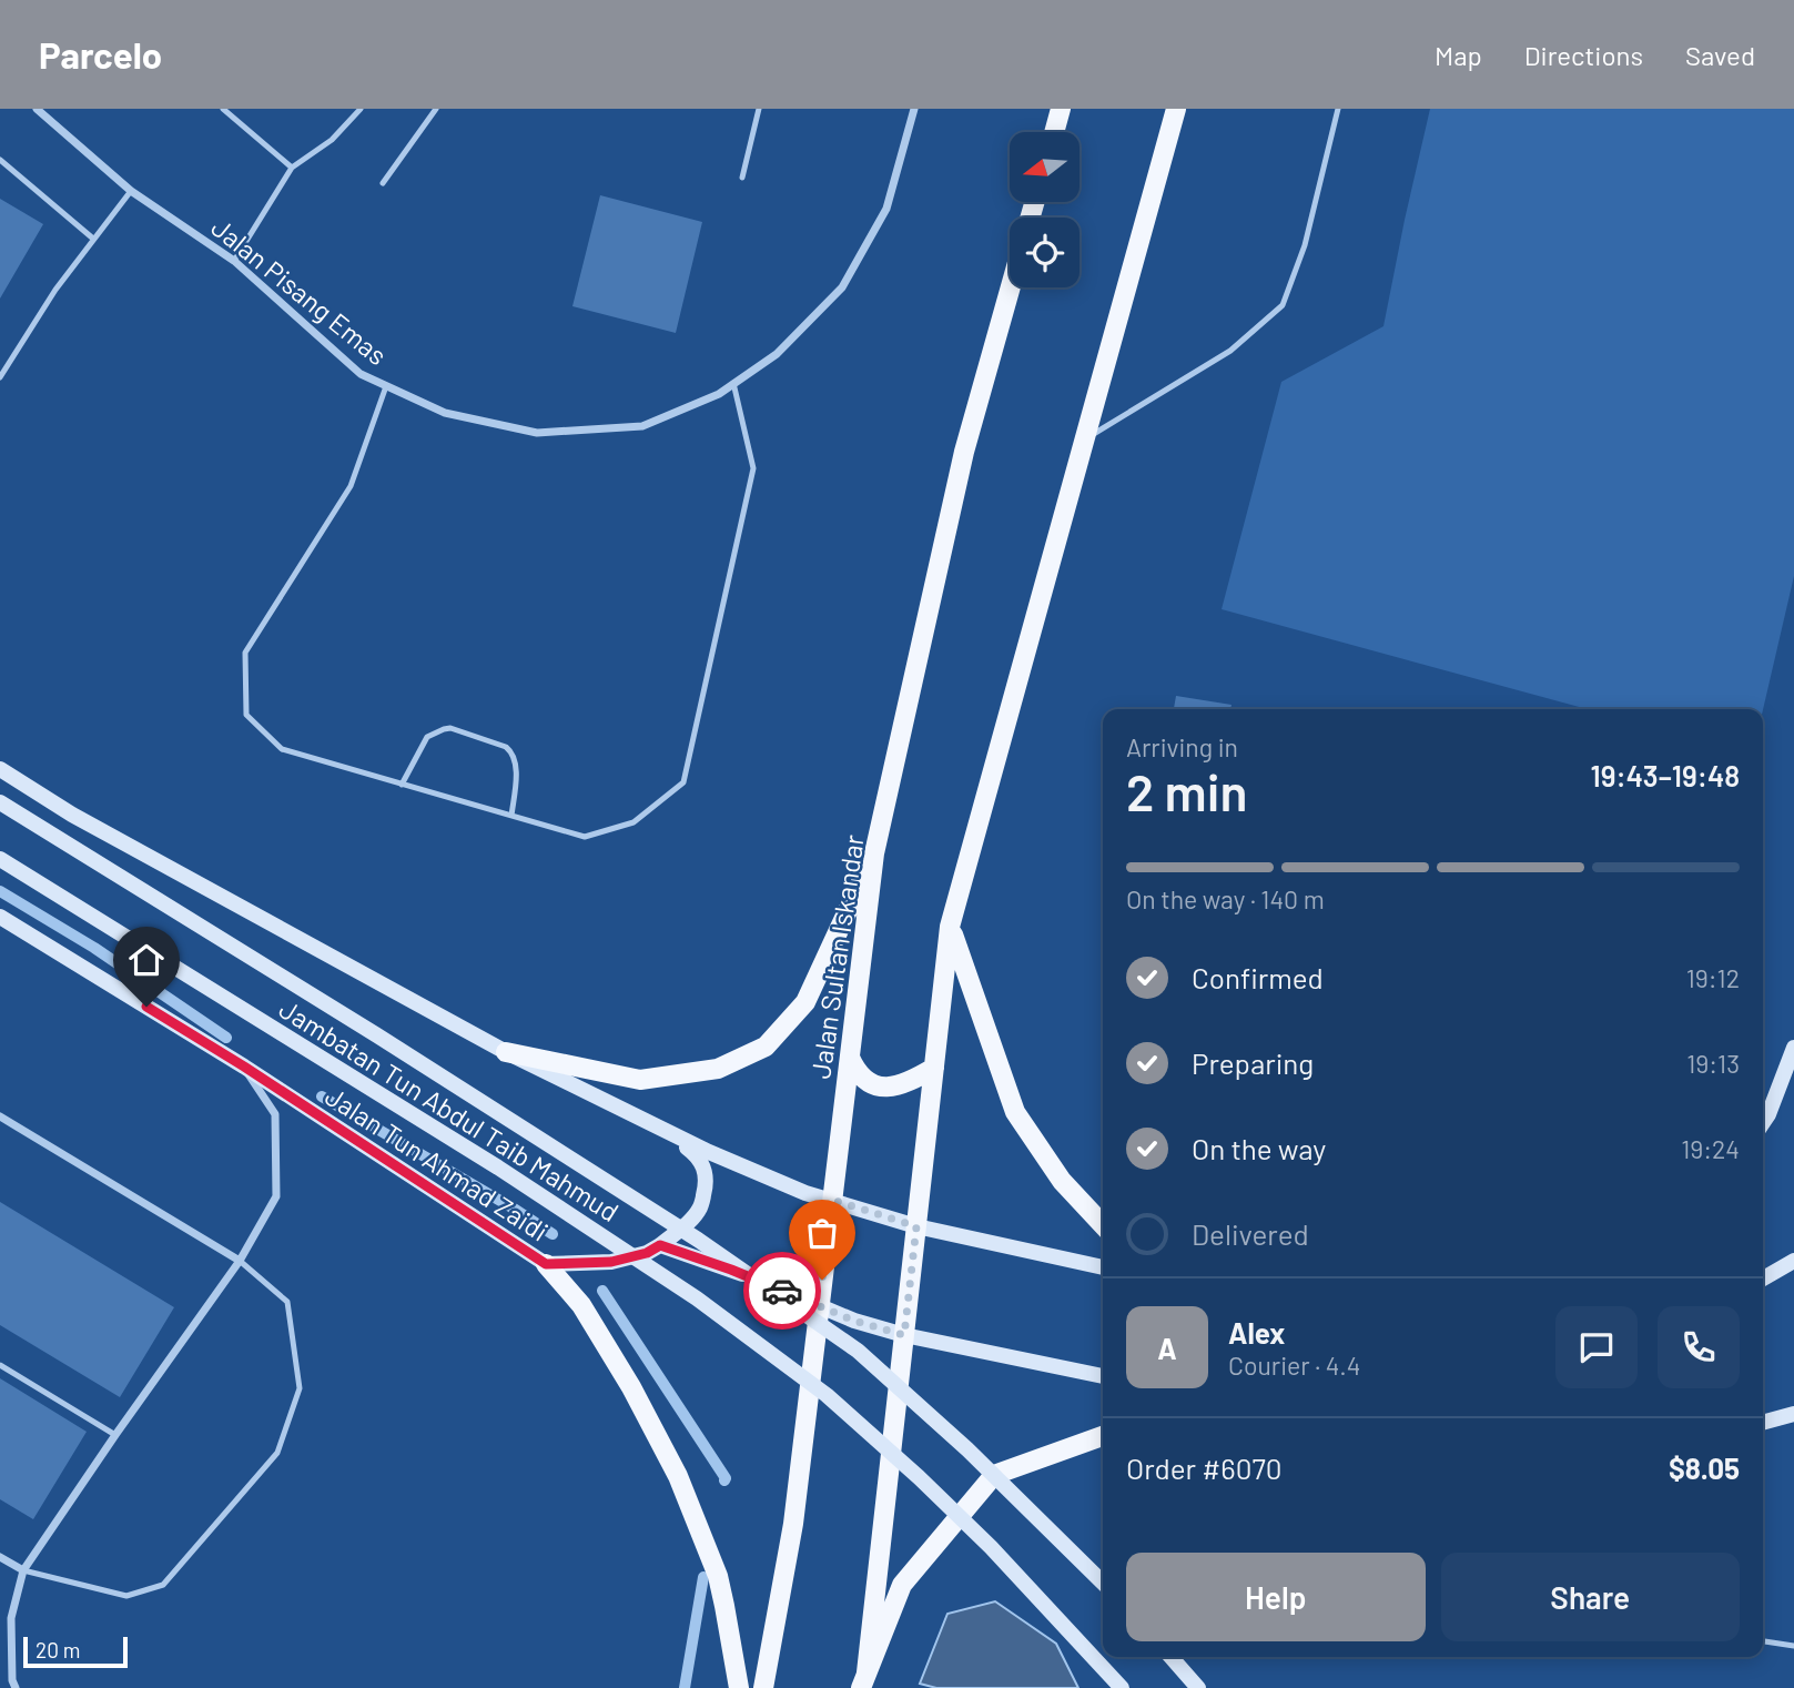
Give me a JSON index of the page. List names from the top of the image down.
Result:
{
  "streets": {
    "main road": ["Jalan Sultan Iskandar", "Jambatan Tun Abdul Taib Mahmud", "Jalan Tun Ahmad Zaidi"],
    "street": ["Jalan Pisang Emas"]
  },
  "scale_bar": "20 m",
  "north": "left",
  "page": {
    "header": "Parcelo",
    "nav": ["Map", "Directions", "Saved"],
    "heading": ["2 min", "Arriving in", "19:43–19:48"],
    "panel": [
      "Alex",
      "Courier · 4.4",
      "Order #6070",
      "$8.05"
    ],
    "bar": "On the way · 140 m",
    "list": [
      ["Confirmed", "19:12"],
      ["Preparing", "19:13"],
      ["On the way", "19:24"],
      "Delivered"
    ],
    "round": "A",
    "buttons": ["Help", "Share"],
    "scale": "20 m"
  }
}
